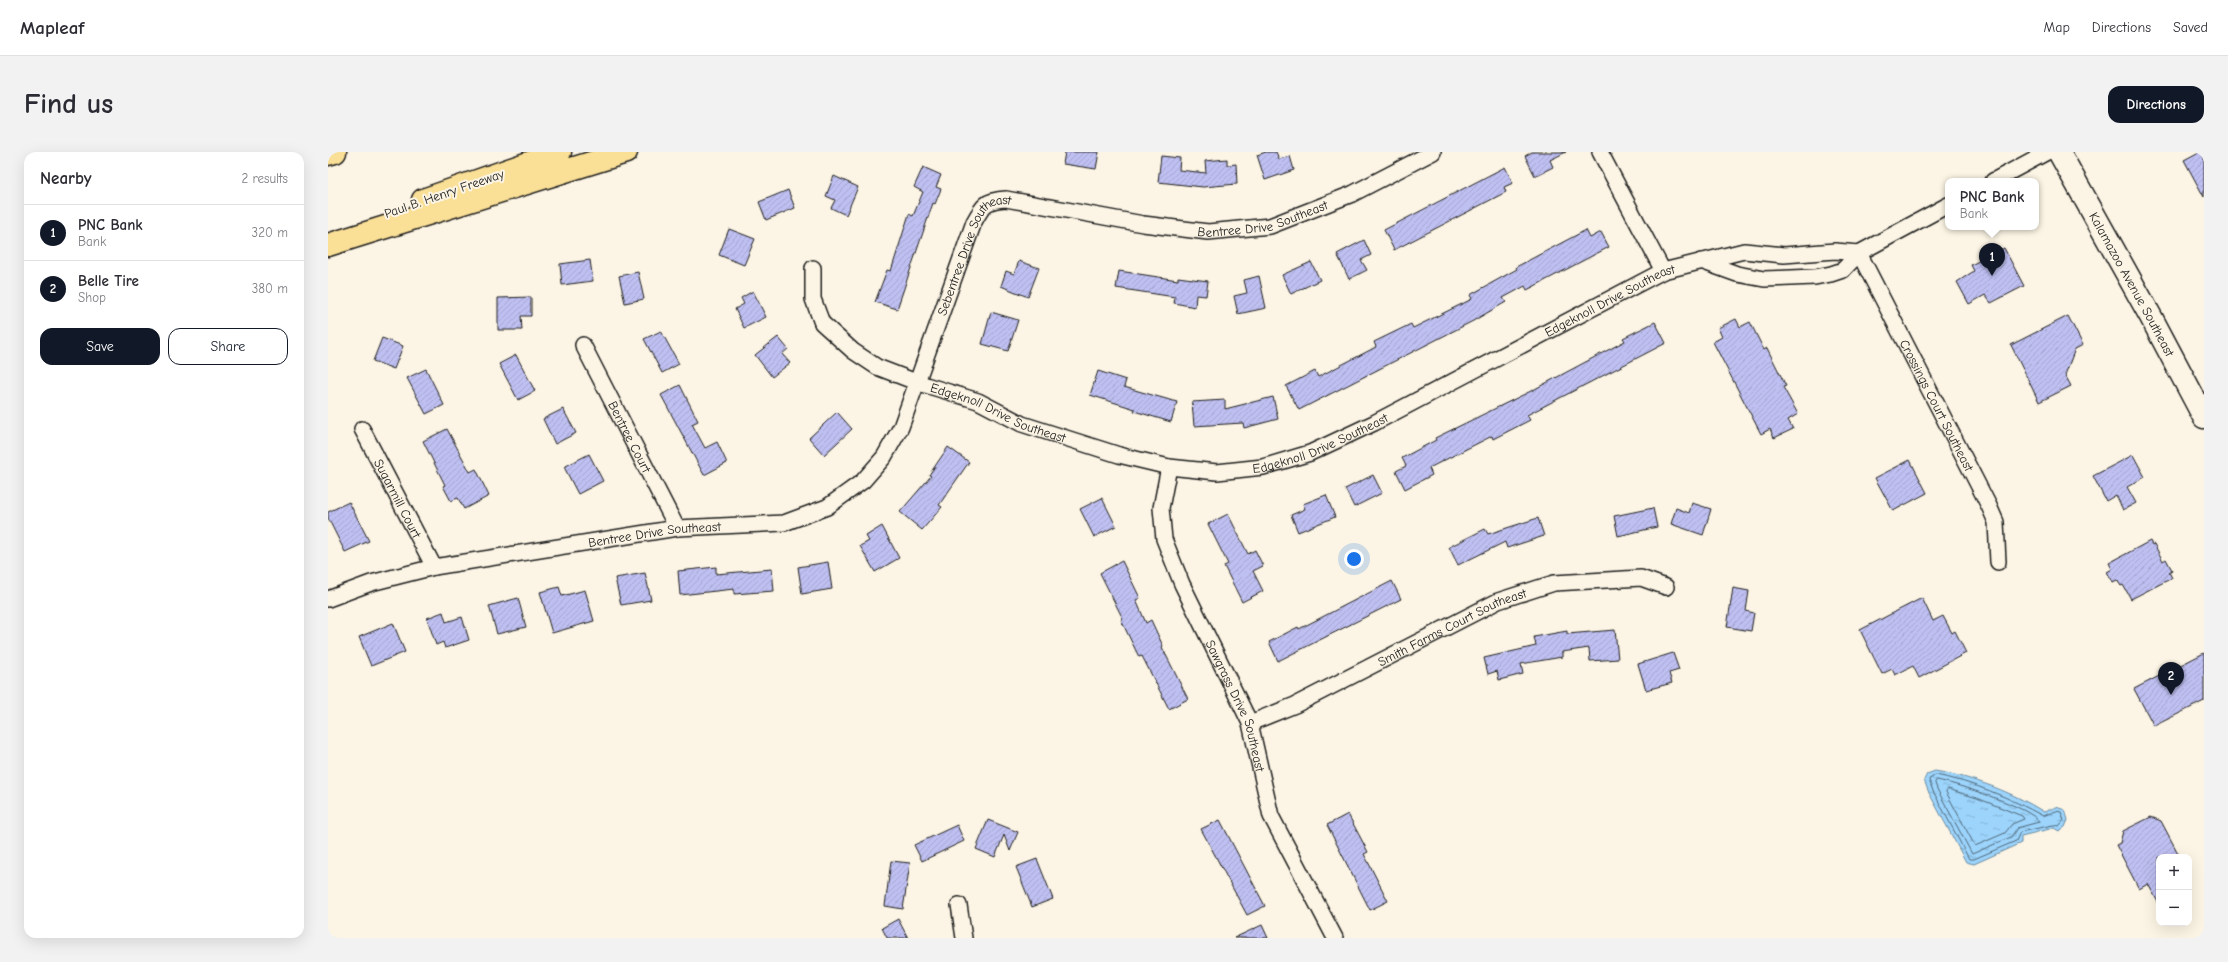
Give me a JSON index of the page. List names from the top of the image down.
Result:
{
  "streets": {
    "highway": ["Paul B. Henry Freeway"],
    "main road": ["Kalamazoo Avenue Southeast"],
    "street": [
      "Bentree Drive Southeast",
      "Sebentree Drive Southeast",
      "Edgeknoll Drive Southeast",
      "Crossings Court Southeast",
      "Bentree Court",
      "Sugarmill Court",
      "Smith Farms Court Southeast",
      "Sawgrass Drive Southeast"
    ]
  },
  "crossings": [
    ["Bentree Drive Southeast", "Sebentree Drive Southeast"],
    ["Bentree Drive Southeast", "Edgeknoll Drive Southeast"],
    ["Bentree Drive Southeast", "Bentree Court"],
    ["Bentree Drive Southeast", "Sugarmill Court"],
    ["Sebentree Drive Southeast", "Edgeknoll Drive Southeast"],
    ["Edgeknoll Drive Southeast", "Crossings Court Southeast"],
    ["Edgeknoll Drive Southeast", "Sawgrass Drive Southeast"],
    ["Smith Farms Court Southeast", "Sawgrass Drive Southeast"]
  ],
  "page": {
    "header": "Mapleaf",
    "nav": ["Map", "Directions", "Saved"],
    "buttons": [
      "Directions",
      ["Save", "Share"]
    ],
    "title": "Find us",
    "heading": ["Nearby", "2 results"],
    "popup": ["PNC Bank", "Bank"],
    "list": [
      {
        "mark": "1",
        "name": "PNC Bank",
        "note": "Bank",
        "value": "320 m"
      },
      {
        "mark": "2",
        "name": "Belle Tire",
        "note": "Shop",
        "value": "380 m"
      }
    ],
    "pins": ["1", "2"],
    "map_buttons": ["+", "−"]
  }
}
